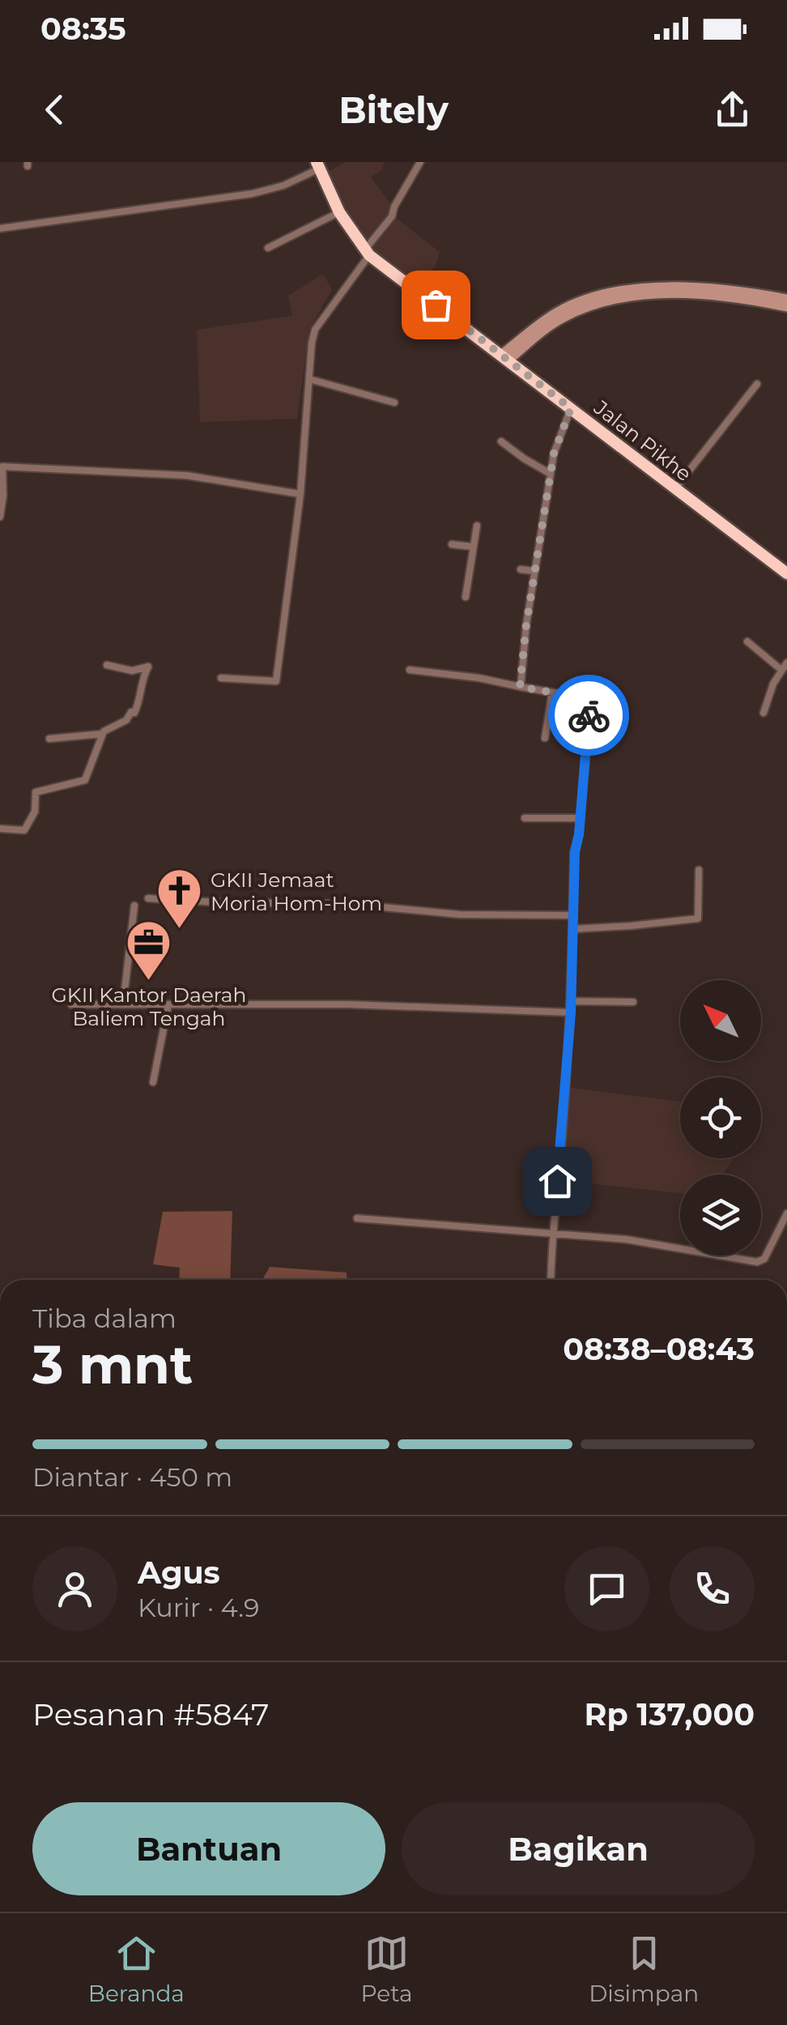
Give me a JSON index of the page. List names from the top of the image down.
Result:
{
  "streets": {
    "highway": ["Jalan Pikhe"]
  },
  "places": {
    "church": ["GKII Jemaat Moria Hom-Hom"],
    "office": ["GKII Kantor Daerah Baliem Tengah"]
  },
  "north": "top left",
  "page": {
    "status": "08:35",
    "header": "Bitely",
    "heading": ["3 mnt", "Tiba dalam", "08:38–08:43"],
    "panel": [
      "Agus",
      "Kurir · 4.9",
      "Pesanan #5847",
      "Rp 137,000"
    ],
    "bar": "Diantar · 450 m",
    "buttons": ["Bantuan", "Bagikan"],
    "tabs": ["Beranda", "Peta", "Disimpan"]
  }
}
